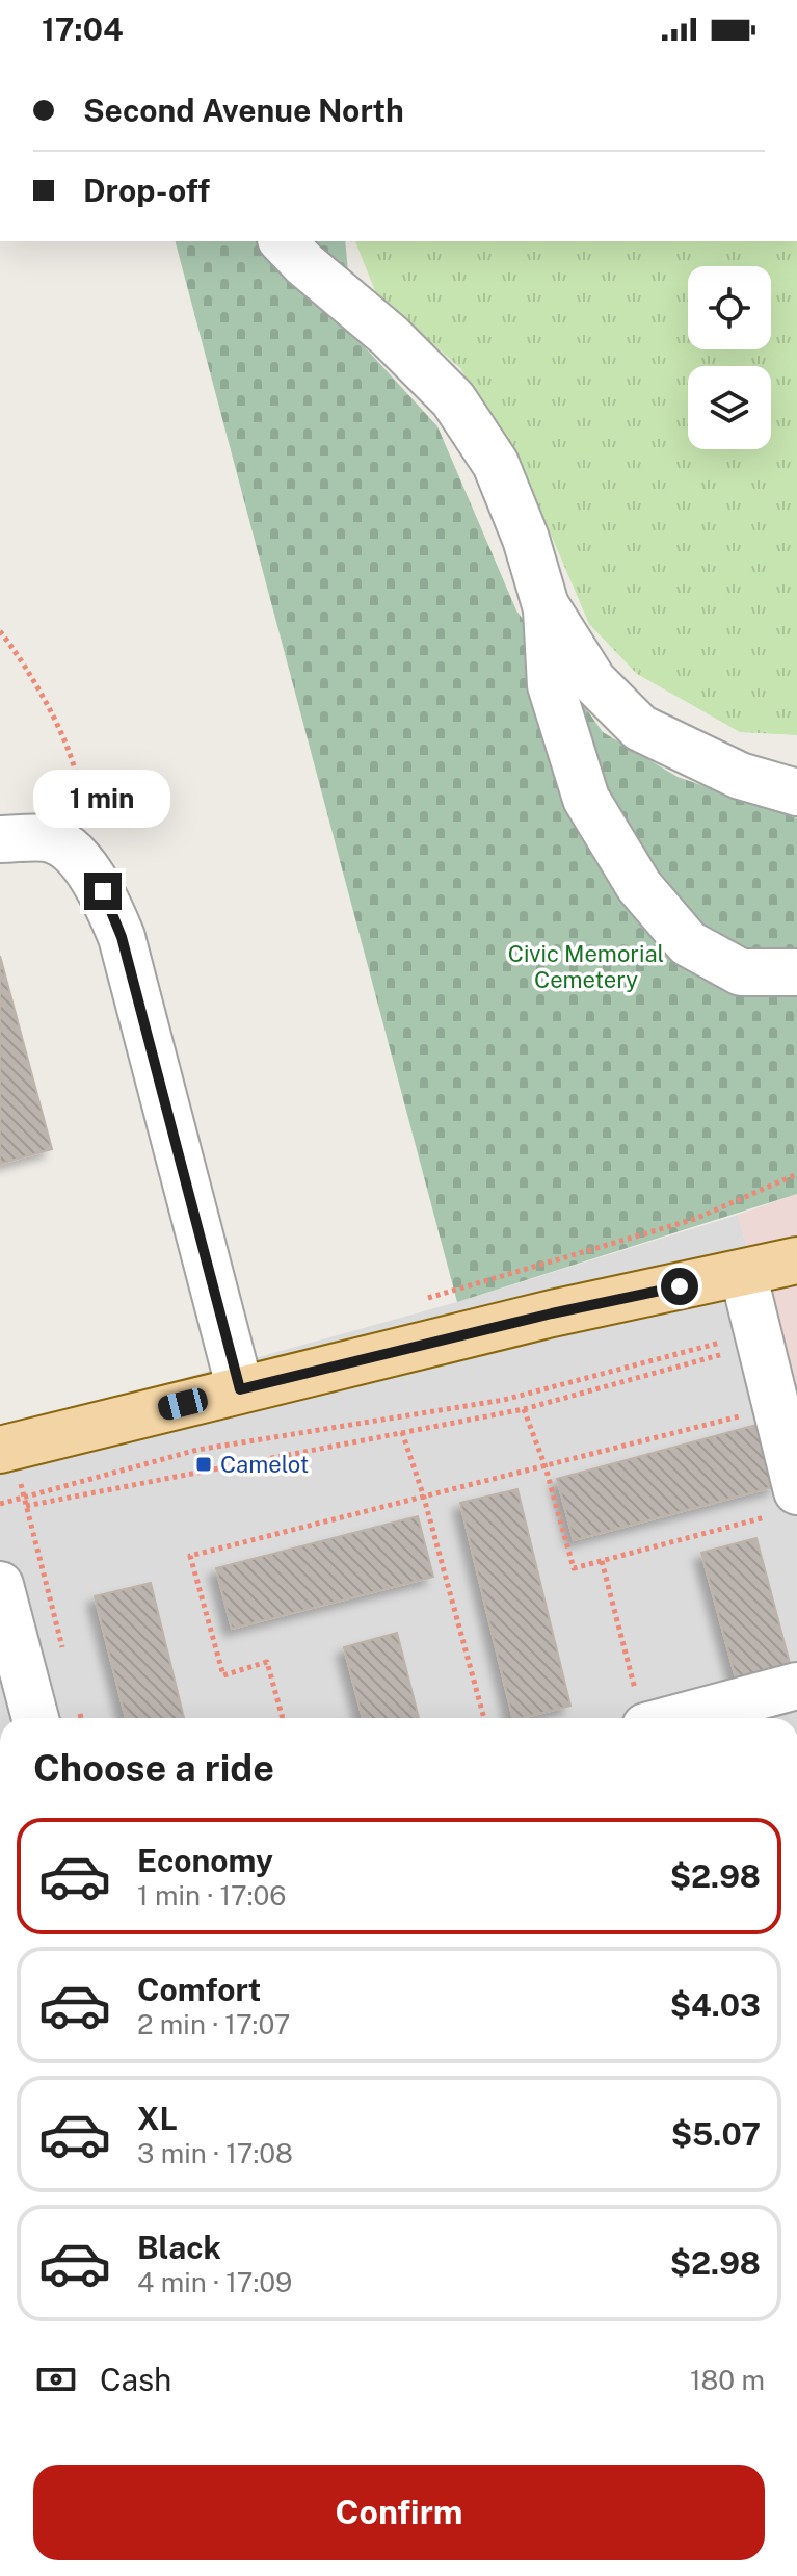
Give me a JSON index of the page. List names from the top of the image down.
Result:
{
  "parks": ["Civic Memorial Cemetery"],
  "places": {
    "transit": ["Camelot"]
  },
  "page": {
    "status": "17:04",
    "banner": ["Second Avenue North", "Drop-off"],
    "bubble": "1 min",
    "heading": "Choose a ride",
    "list": [
      {
        "name": "Economy",
        "note": "1 min · 17:06",
        "value": "$2.98"
      },
      {
        "name": "Comfort",
        "note": "2 min · 17:07",
        "value": "$4.03"
      },
      {
        "name": "XL",
        "note": "3 min · 17:08",
        "value": "$5.07"
      },
      {
        "name": "Black",
        "note": "4 min · 17:09",
        "value": "$2.98"
      }
    ],
    "pay": ["Cash", "180 m"],
    "buttons": "Confirm"
  }
}
